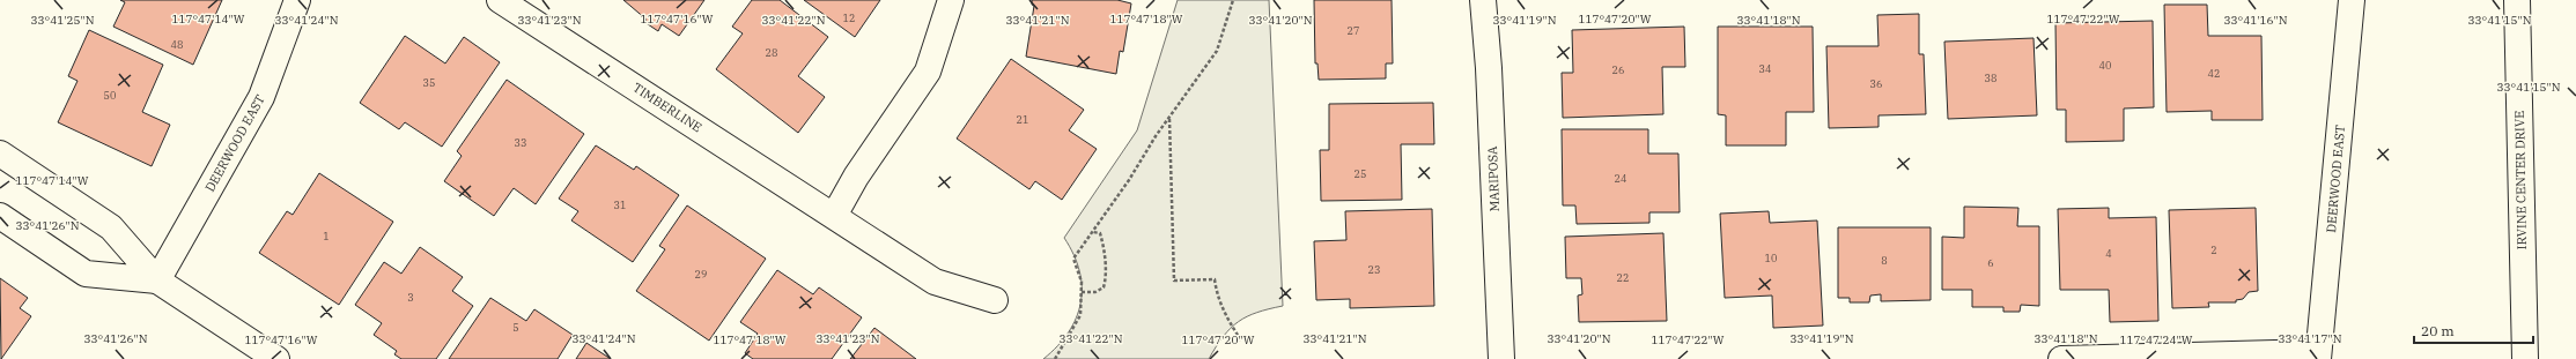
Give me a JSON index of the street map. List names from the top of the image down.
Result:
{
  "streets": {
    "street": [
      "TIMBERLINE",
      "DEERWOOD EAST",
      "MARIPOSA",
      "IRVINE CENTER DRIVE"
    ]
  },
  "house_numbers": [
    "12",
    "27",
    "48",
    "28",
    "40",
    "34",
    "26",
    "42",
    "38",
    "35",
    "36",
    "50",
    "21",
    "33",
    "25",
    "24",
    "31",
    "1",
    "2",
    "4",
    "10",
    "8",
    "6",
    "23",
    "29",
    "22",
    "3",
    "5"
  ],
  "scale_bar": "20 m",
  "coordinates": [
    "117°47'14\"W",
    "117°47'16\"W",
    "117°47'18\"W",
    "117°47'20\"W",
    "117°47'22\"W",
    "33°41'25\"N",
    "33°41'24\"N",
    "33°41'22\"N",
    "33°41'20\"N",
    "33°41'18\"N",
    "33°41'16\"N",
    "33°41'23\"N",
    "33°41'21\"N",
    "33°41'19\"N",
    "33°41'15\"N",
    "33°41'26\"N",
    "33°41'17\"N",
    "117°47'24\"W"
  ]
}
